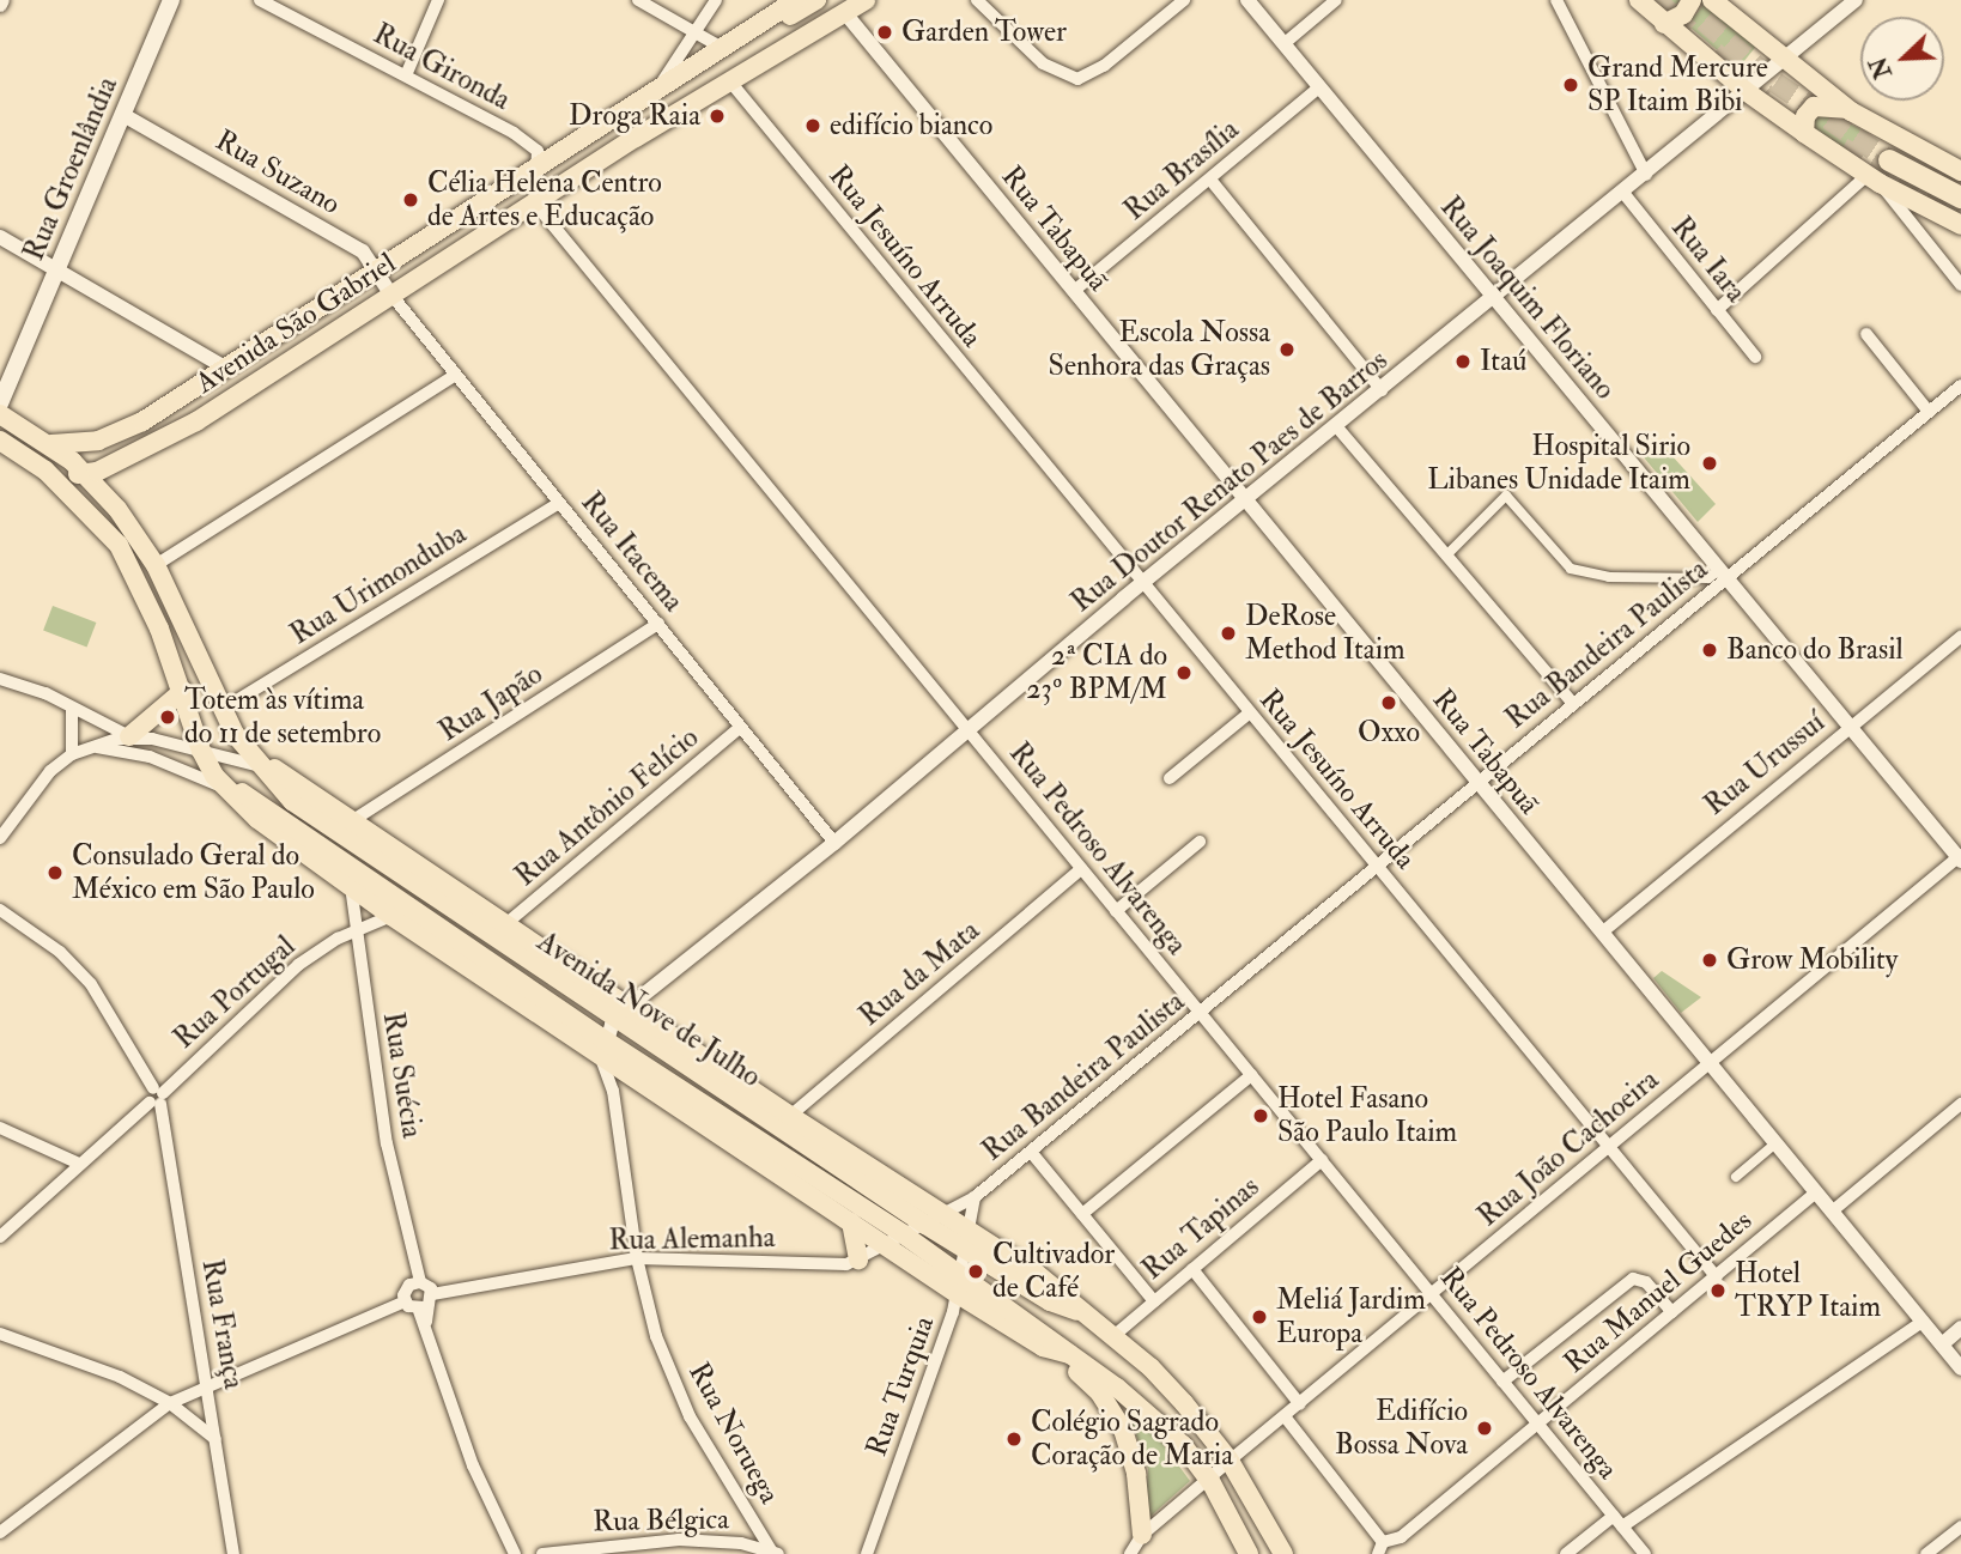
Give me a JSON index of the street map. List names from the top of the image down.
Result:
{
  "streets": {
    "main road": ["Rua Groenlândia", "Avenida São Gabriel", "Avenida Nove de Julho"],
    "street": [
      "Rua Gironda",
      "Rua Brasília",
      "Rua Suzano",
      "Rua Tabapuã",
      "Rua Jesuíno Arruda",
      "Rua Iara",
      "Rua Joaquim Floriano",
      "Rua Doutor Renato Paes de Barros",
      "Rua Itacema",
      "Rua Urimonduba",
      "Rua Bandeira Paulista",
      "Rua Japão",
      "Rua Urussuí",
      "Rua Antônio Felício",
      "Rua Pedroso Alvarenga",
      "Rua da Mata",
      "Rua Portugal",
      "Rua Suécia",
      "Rua João Cachoeira",
      "Rua Tapinas",
      "Rua Alemanha",
      "Rua Manuel Guedes",
      "Rua França",
      "Rua Turquia",
      "Rua Noruega",
      "Rua Bélgica"
    ]
  },
  "crossings": [
    ["Rua Gironda", "Avenida São Gabriel"],
    ["Rua Groenlândia", "Rua Suzano"],
    ["Rua Brasília", "Rua Tabapuã"],
    ["Rua Brasília", "Rua Joaquim Floriano"],
    ["Rua Suzano", "Avenida São Gabriel"],
    ["Rua Suzano", "Rua Itacema"],
    ["Rua Tabapuã", "Avenida São Gabriel"],
    ["Rua Tabapuã", "Rua Doutor Renato Paes de Barros"],
    ["Rua Tabapuã", "Rua Bandeira Paulista"],
    ["Rua Tabapuã", "Rua Urussuí"],
    ["Rua Tabapuã", "Rua João Cachoeira"],
    ["Rua Tabapuã", "Rua Manuel Guedes"],
    ["Rua Jesuíno Arruda", "Avenida São Gabriel"],
    ["Rua Jesuíno Arruda", "Rua Doutor Renato Paes de Barros"],
    ["Rua Jesuíno Arruda", "Rua Bandeira Paulista"],
    ["Rua Jesuíno Arruda", "Rua João Cachoeira"],
    ["Rua Jesuíno Arruda", "Rua Manuel Guedes"],
    ["Rua Iara", "Rua Doutor Renato Paes de Barros"],
    ["Rua Joaquim Floriano", "Rua Doutor Renato Paes de Barros"],
    ["Rua Joaquim Floriano", "Rua Bandeira Paulista"],
    ["Rua Joaquim Floriano", "Rua Urussuí"],
    ["Rua Joaquim Floriano", "Rua João Cachoeira"],
    ["Avenida São Gabriel", "Rua Itacema"],
    ["Avenida São Gabriel", "Rua Pedroso Alvarenga"],
    ["Avenida São Gabriel", "Avenida Nove de Julho"],
    ["Rua Doutor Renato Paes de Barros", "Rua Itacema"],
    ["Rua Doutor Renato Paes de Barros", "Rua Pedroso Alvarenga"],
    ["Rua Doutor Renato Paes de Barros", "Avenida Nove de Julho"],
    ["Rua Doutor Renato Paes de Barros", "Rua Noruega"],
    ["Rua Itacema", "Rua Urimonduba"],
    ["Rua Itacema", "Rua Japão"],
    ["Rua Itacema", "Rua Antônio Felício"],
    ["Rua Urimonduba", "Avenida Nove de Julho"],
    ["Rua Bandeira Paulista", "Rua Pedroso Alvarenga"],
    ["Rua Bandeira Paulista", "Avenida Nove de Julho"],
    ["Rua Bandeira Paulista", "Rua Alemanha"],
    ["Rua Bandeira Paulista", "Rua Turquia"],
    ["Rua Japão", "Avenida Nove de Julho"],
    ["Rua Antônio Felício", "Avenida Nove de Julho"],
    ["Rua Pedroso Alvarenga", "Rua da Mata"],
    ["Rua Pedroso Alvarenga", "Rua João Cachoeira"],
    ["Rua Pedroso Alvarenga", "Rua Tapinas"],
    ["Rua Pedroso Alvarenga", "Rua Manuel Guedes"],
    ["Rua da Mata", "Avenida Nove de Julho"],
    ["Rua Portugal", "Avenida Nove de Julho"],
    ["Rua Portugal", "Rua Suécia"],
    ["Rua Portugal", "Rua França"],
    ["Avenida Nove de Julho", "Rua Suécia"],
    ["Avenida Nove de Julho", "Rua João Cachoeira"],
    ["Avenida Nove de Julho", "Rua Tapinas"],
    ["Avenida Nove de Julho", "Rua Alemanha"],
    ["Avenida Nove de Julho", "Rua Turquia"],
    ["Avenida Nove de Julho", "Rua Noruega"],
    ["Rua Alemanha", "Rua Noruega"],
    ["Rua Noruega", "Rua Bélgica"]
  ],
  "places": [
    "Garden Tower",
    "Grand Mercure SP Itaim Bibi",
    "Droga Raia",
    "edifício bianco",
    "Célia Helena Centro de Artes e Educação",
    "Escola Nossa Senhora das Graças",
    "Itaú",
    "Hospital Sirio Libanes Unidade Itaim",
    "DeRose Method Itaim",
    "Banco do Brasil",
    "2ª CIA do 23º BPM/M",
    "Oxxo",
    "Totem às vítima do 11 de setembro",
    "Consulado Geral do México em São Paulo",
    "Grow Mobility",
    "Hotel Fasano São Paulo Itaim",
    "Cultivador de Café",
    "Hotel TRYP Itaim",
    "Meliá Jardim Europa",
    "Edifício Bossa Nova",
    "Colégio Sagrado Coração de Maria"
  ],
  "north": "bottom left"
}
